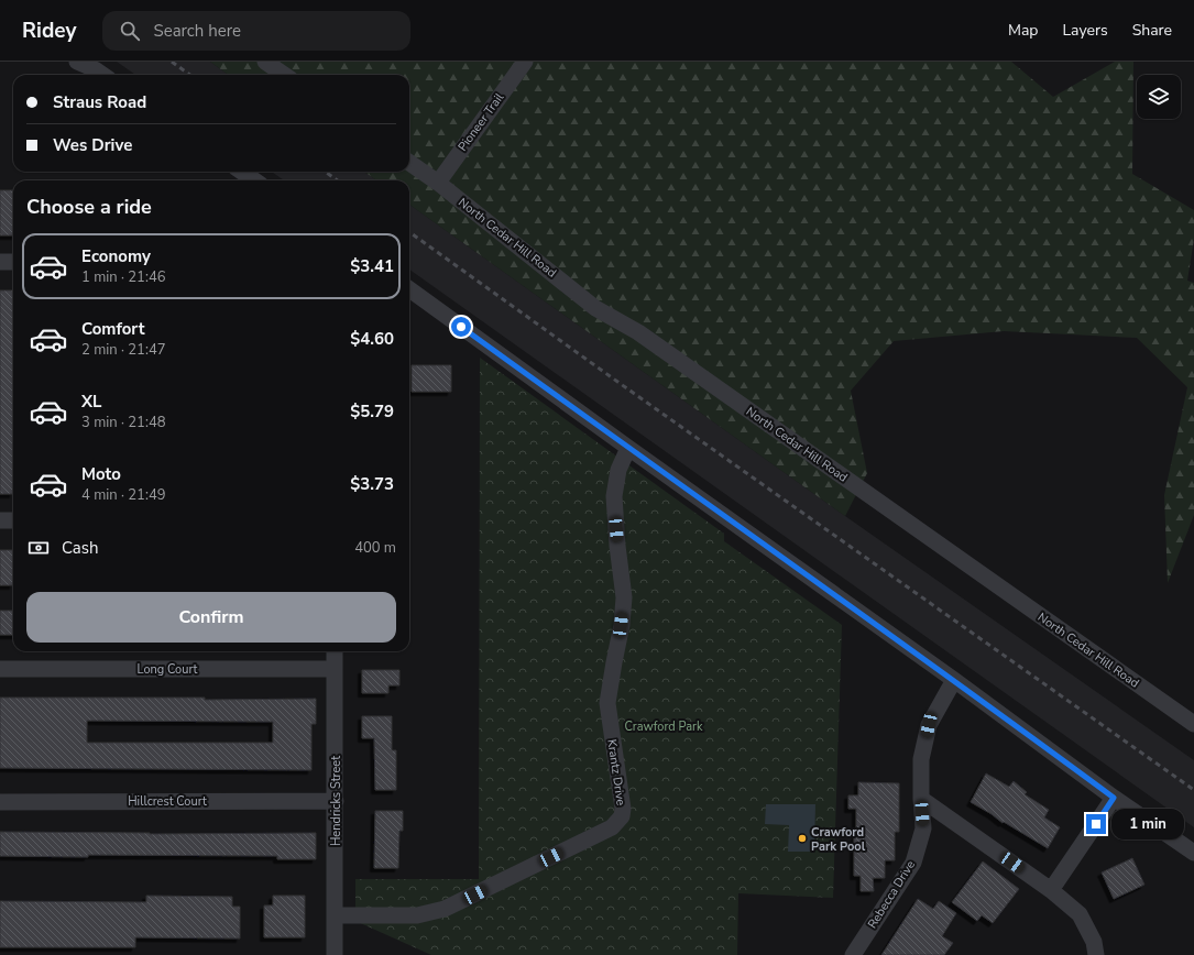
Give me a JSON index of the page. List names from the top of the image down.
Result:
{
  "streets": {
    "street": [
      "Pioneer Trail",
      "North Cedar Hill Road",
      "Long Court",
      "Krantz Drive",
      "Hillcrest Court",
      "Hendricks Street",
      "Rebecca Drive"
    ]
  },
  "crossings": [
    ["Pioneer Trail", "North Cedar Hill Road"],
    ["Long Court", "Hendricks Street"],
    ["Krantz Drive", "Hendricks Street"],
    ["Hillcrest Court", "Hendricks Street"]
  ],
  "parks": ["Crawford Park"],
  "places": ["Crawford Park Pool"],
  "page": {
    "header": "Ridey",
    "search": "Search here",
    "nav": ["Map", "Layers", "Share"],
    "banner": ["Straus Road", "Wes Drive"],
    "heading": "Choose a ride",
    "list": [
      {
        "name": "Economy",
        "note": "1 min · 21:46",
        "value": "$3.41"
      },
      {
        "name": "Comfort",
        "note": "2 min · 21:47",
        "value": "$4.60"
      },
      {
        "name": "XL",
        "note": "3 min · 21:48",
        "value": "$5.79"
      },
      {
        "name": "Moto",
        "note": "4 min · 21:49",
        "value": "$3.73"
      }
    ],
    "pay": ["Cash", "400 m"],
    "buttons": "Confirm",
    "bubble": "1 min"
  }
}
